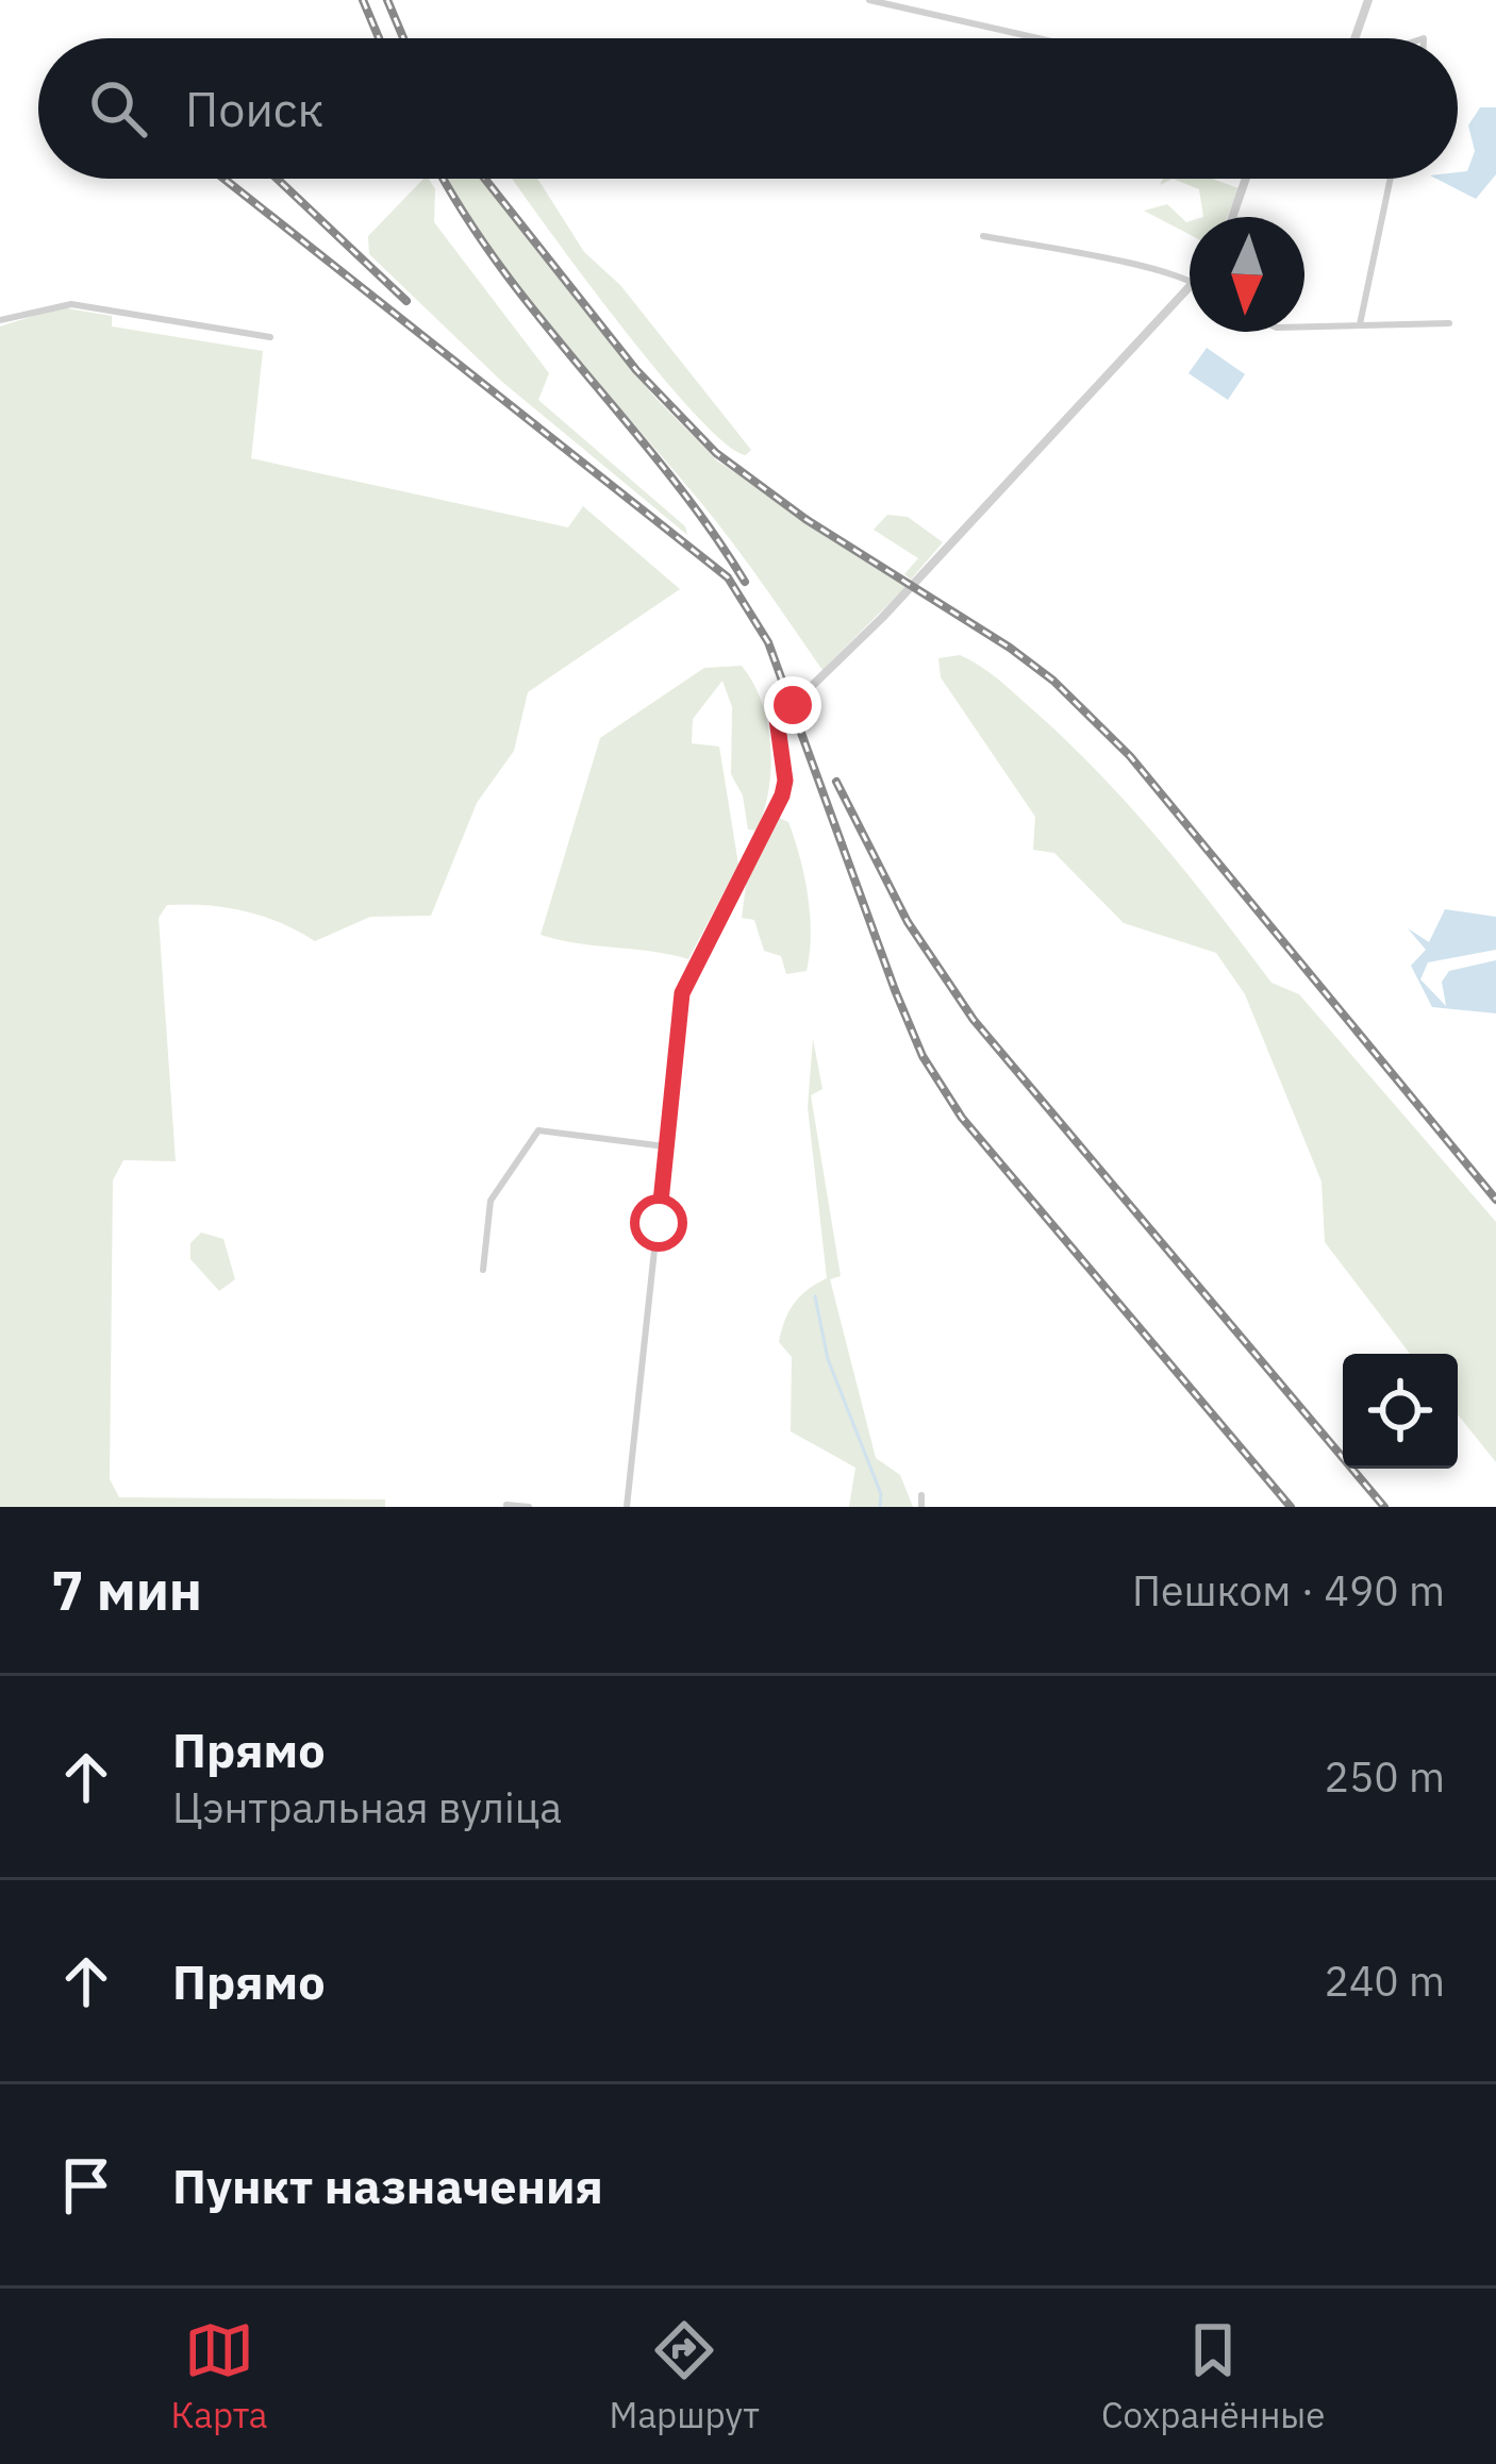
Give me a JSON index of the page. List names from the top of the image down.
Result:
{
  "north": "bottom",
  "page": {
    "search": "Поиск",
    "heading": ["7 мин", "Пешком · 490 m"],
    "list": [
      ["Прямо", "Цэнтральная вуліца", "250 m"],
      ["Прямо", "240 m"],
      "Пункт назначения"
    ],
    "nav": ["Карта", "Маршрут", "Сохранённые"]
  }
}
